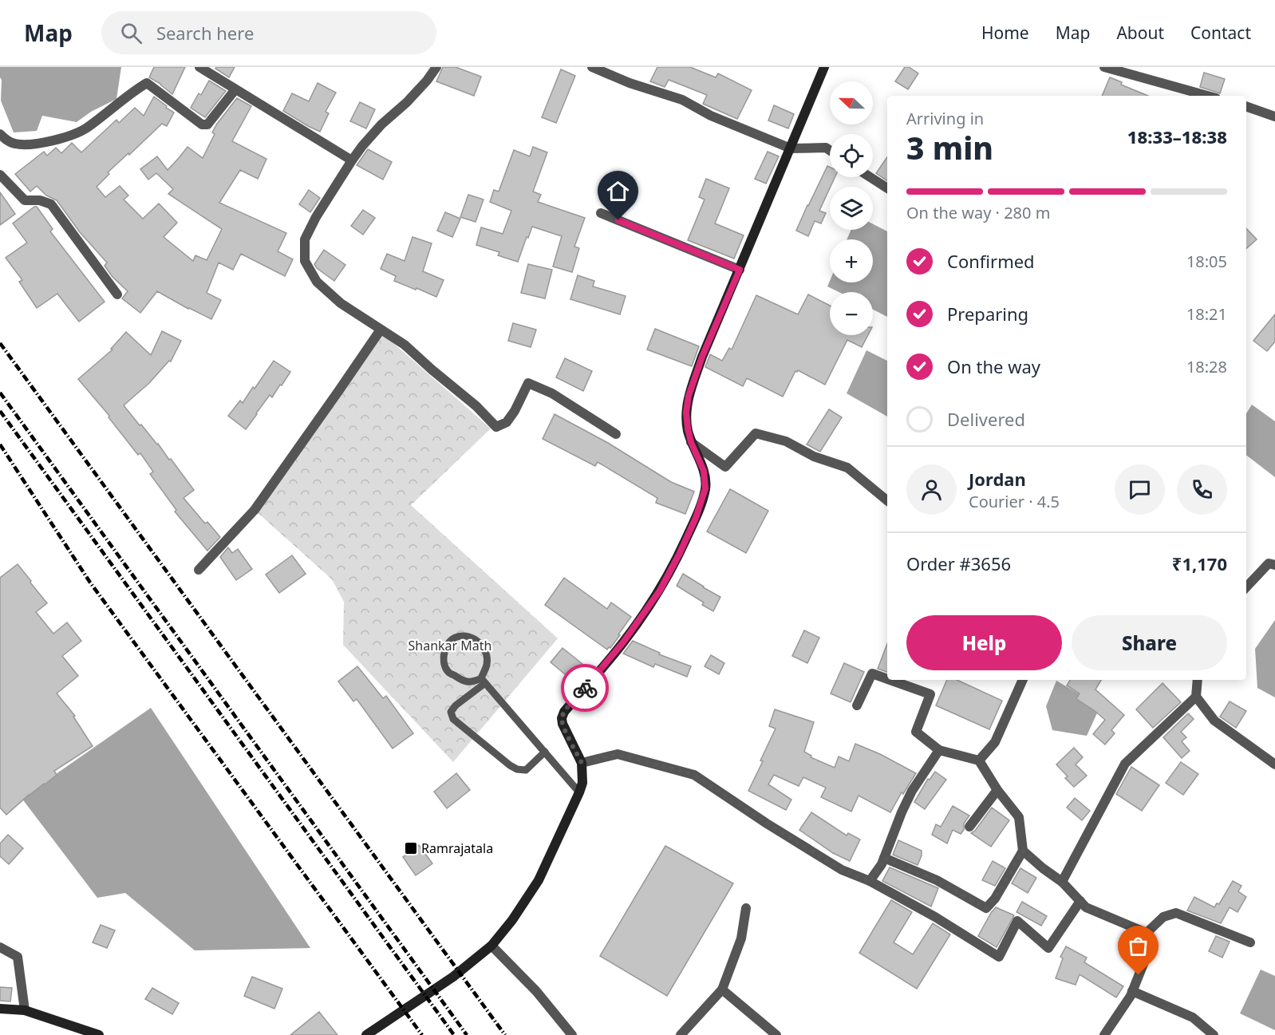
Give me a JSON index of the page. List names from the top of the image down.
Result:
{
  "parks": ["Shankar Math"],
  "places": {
    "transit": ["Ramrajatala"]
  },
  "north": "left",
  "page": {
    "header": "Map",
    "search": "Search here",
    "nav": [
      "Home",
      "Map",
      "About",
      "Contact"
    ],
    "map_buttons": ["+", "−"],
    "heading": ["3 min", "Arriving in", "18:33–18:38"],
    "panel": [
      "Jordan",
      "Courier · 4.5",
      "Order #3656",
      "₹1,170"
    ],
    "bar": "On the way · 280 m",
    "list": [
      ["Confirmed", "18:05"],
      ["Preparing", "18:21"],
      ["On the way", "18:28"],
      "Delivered"
    ],
    "buttons": ["Help", "Share"]
  }
}
